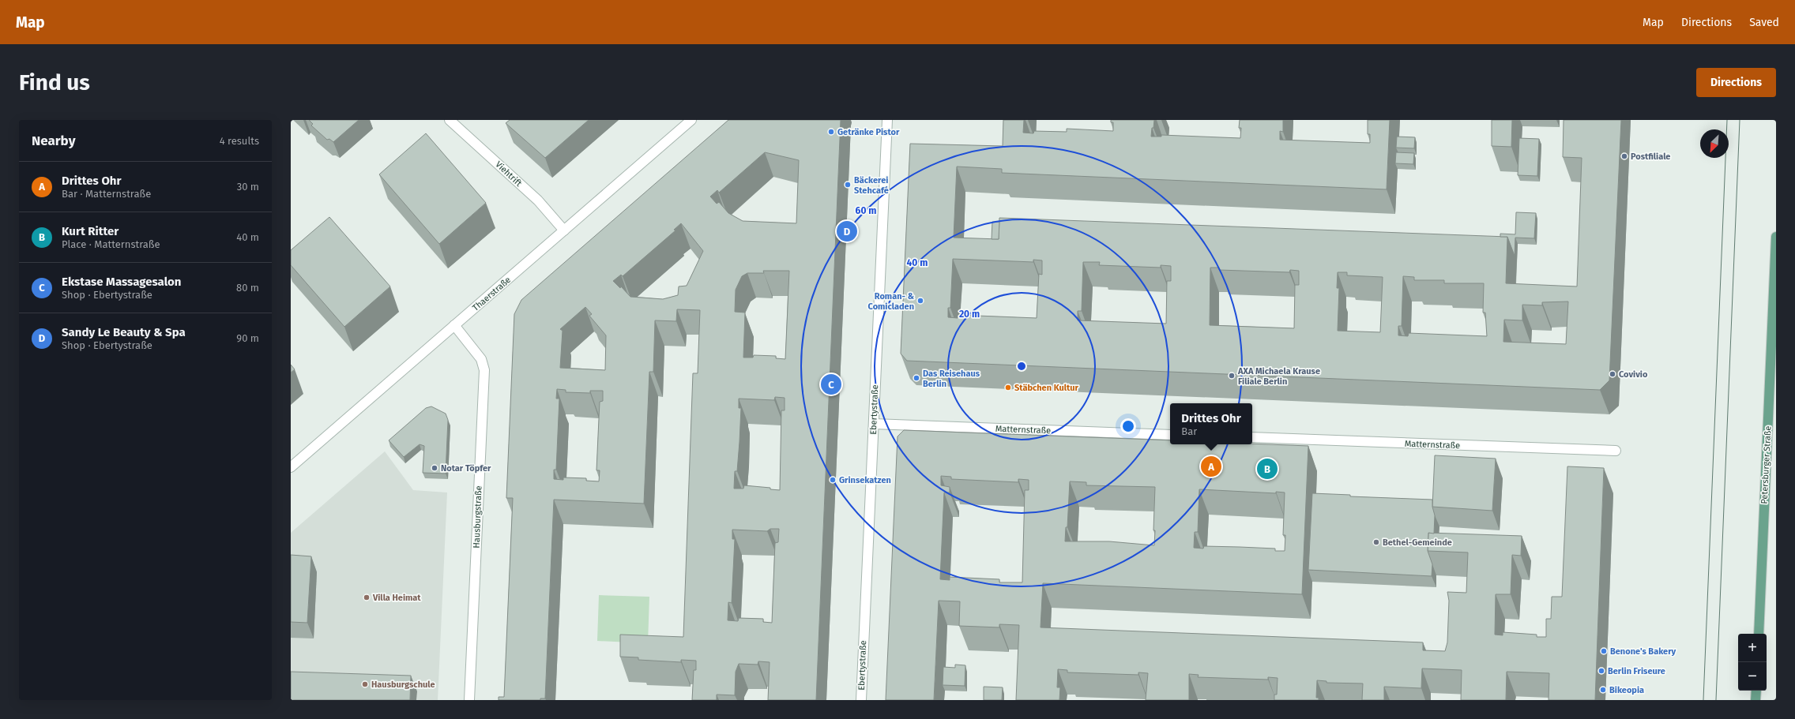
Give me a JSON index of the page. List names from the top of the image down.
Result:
{
  "streets": {
    "main road": ["Petersburger Straße"],
    "street": [
      "Viehtrift",
      "Thaerstraße",
      "Ebertystraße",
      "Matternstraße",
      "Hausburgstraße"
    ]
  },
  "crossings": [
    ["Viehtrift", "Thaerstraße"],
    ["Thaerstraße", "Hausburgstraße"],
    ["Ebertystraße", "Matternstraße"]
  ],
  "places": [
    "Getränke Pistor",
    "Postfiliale",
    "Bäckerei Stehcafé",
    "Roman- & Comicladen",
    "Covivio",
    "AXA Michaela Krause Filiale Berlin",
    "Das Reisehaus Berlin",
    "Stäbchen Kultur",
    "Notar Töpfer",
    "Grinsekatzen",
    "Bethel-Gemeinde",
    "Villa Heimat",
    "Benone's Bakery",
    "Berlin Friseure",
    "Hausburgschule",
    "Bikeopia"
  ],
  "north": "bottom left",
  "page": {
    "header": "Map",
    "nav": ["Map", "Directions", "Saved"],
    "buttons": "Directions",
    "title": "Find us",
    "heading": ["Nearby", "4 results"],
    "list": [
      {
        "mark": "A",
        "name": "Drittes Ohr",
        "note": "Bar · Matternstraße",
        "value": "30 m"
      },
      {
        "mark": "B",
        "name": "Kurt Ritter",
        "note": "Place · Matternstraße",
        "value": "40 m"
      },
      {
        "mark": "C",
        "name": "Ekstase Massagesalon",
        "note": "Shop · Ebertystraße",
        "value": "80 m"
      },
      {
        "mark": "D",
        "name": "Sandy Le Beauty & Spa",
        "note": "Shop · Ebertystraße",
        "value": "90 m"
      }
    ],
    "pins": [
      "D",
      "C",
      "A",
      "B"
    ],
    "popup": ["Drittes Ohr", "Bar"],
    "map_buttons": ["+", "−"]
  },
  "rings": ["60 m", "40 m", "20 m"]
}
